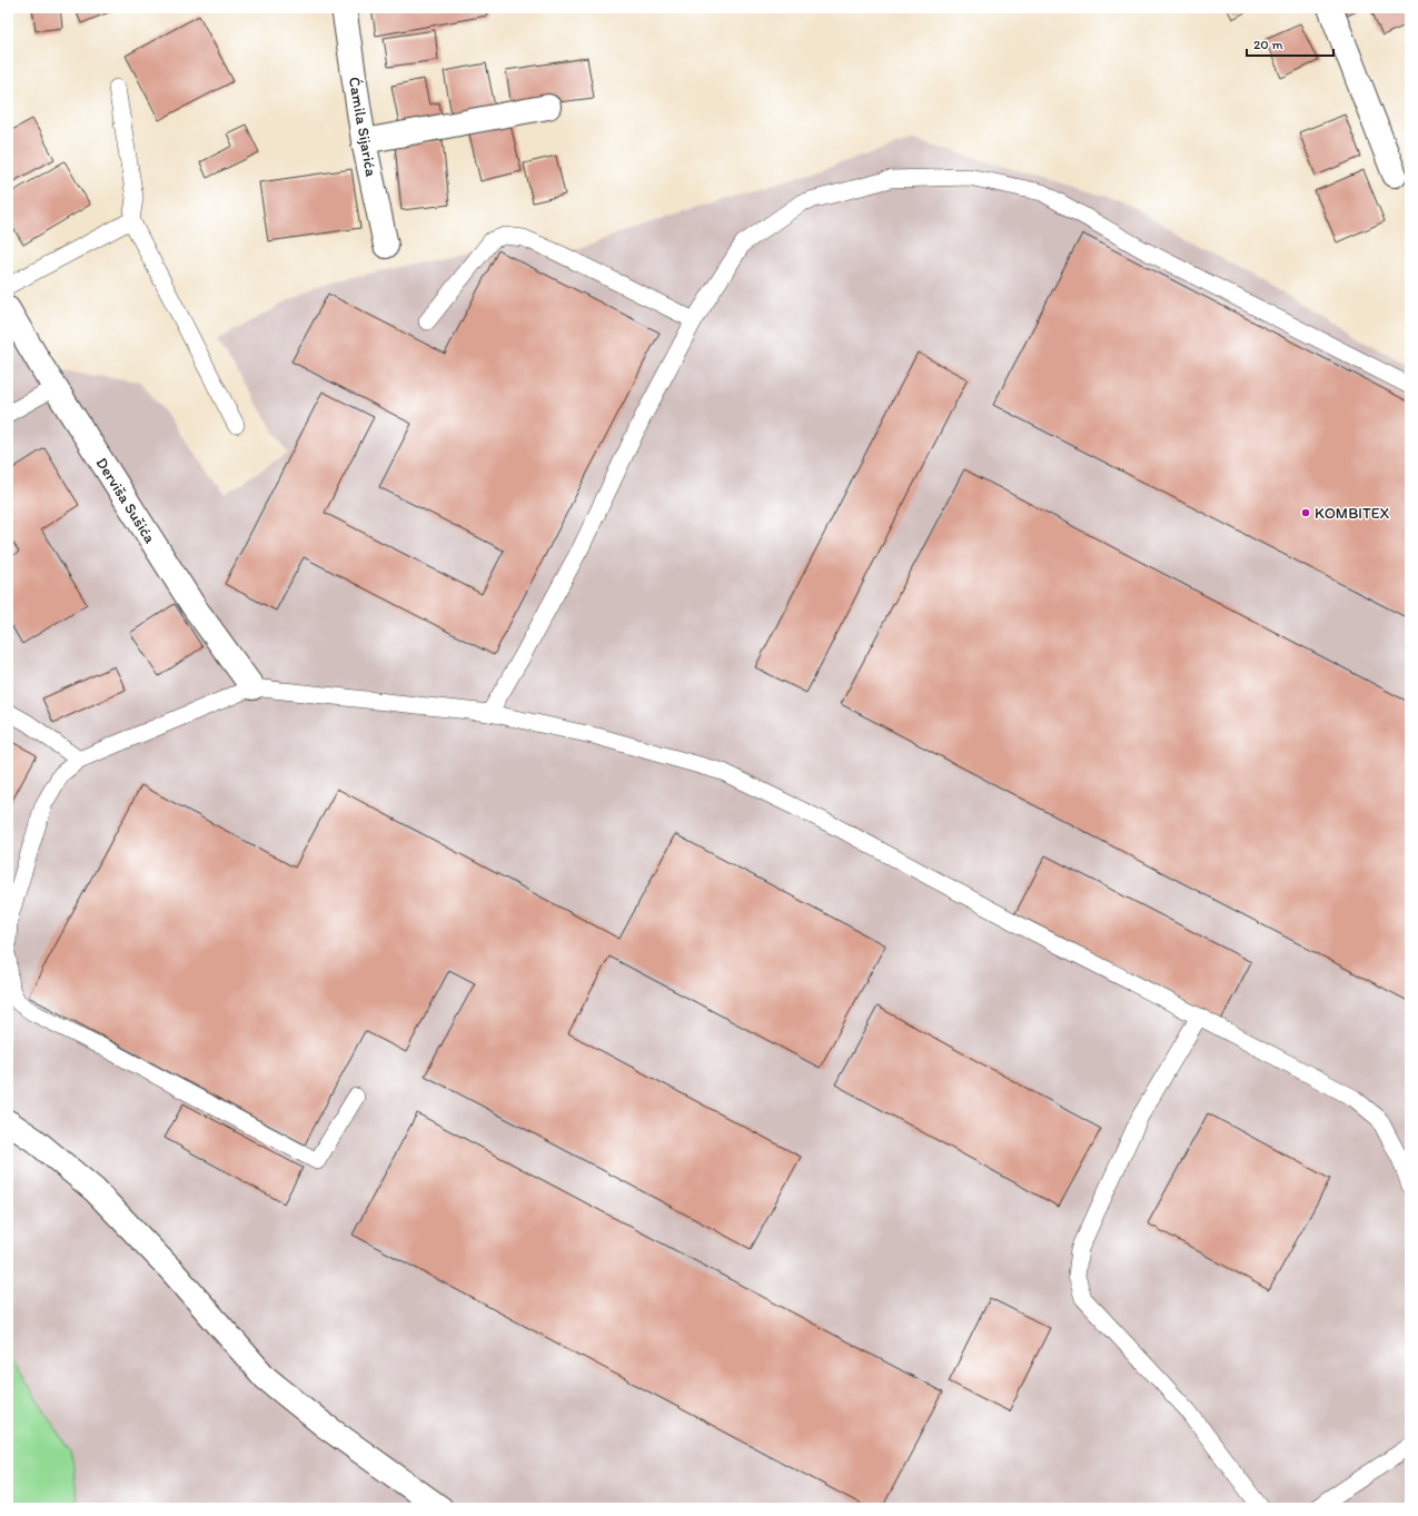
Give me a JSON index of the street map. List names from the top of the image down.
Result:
{
  "streets": {
    "street": ["Ćamila Sijarića", "Derviša Sušića"]
  },
  "places": ["KOMBITEX"],
  "scale_bar": "20 m"
}
